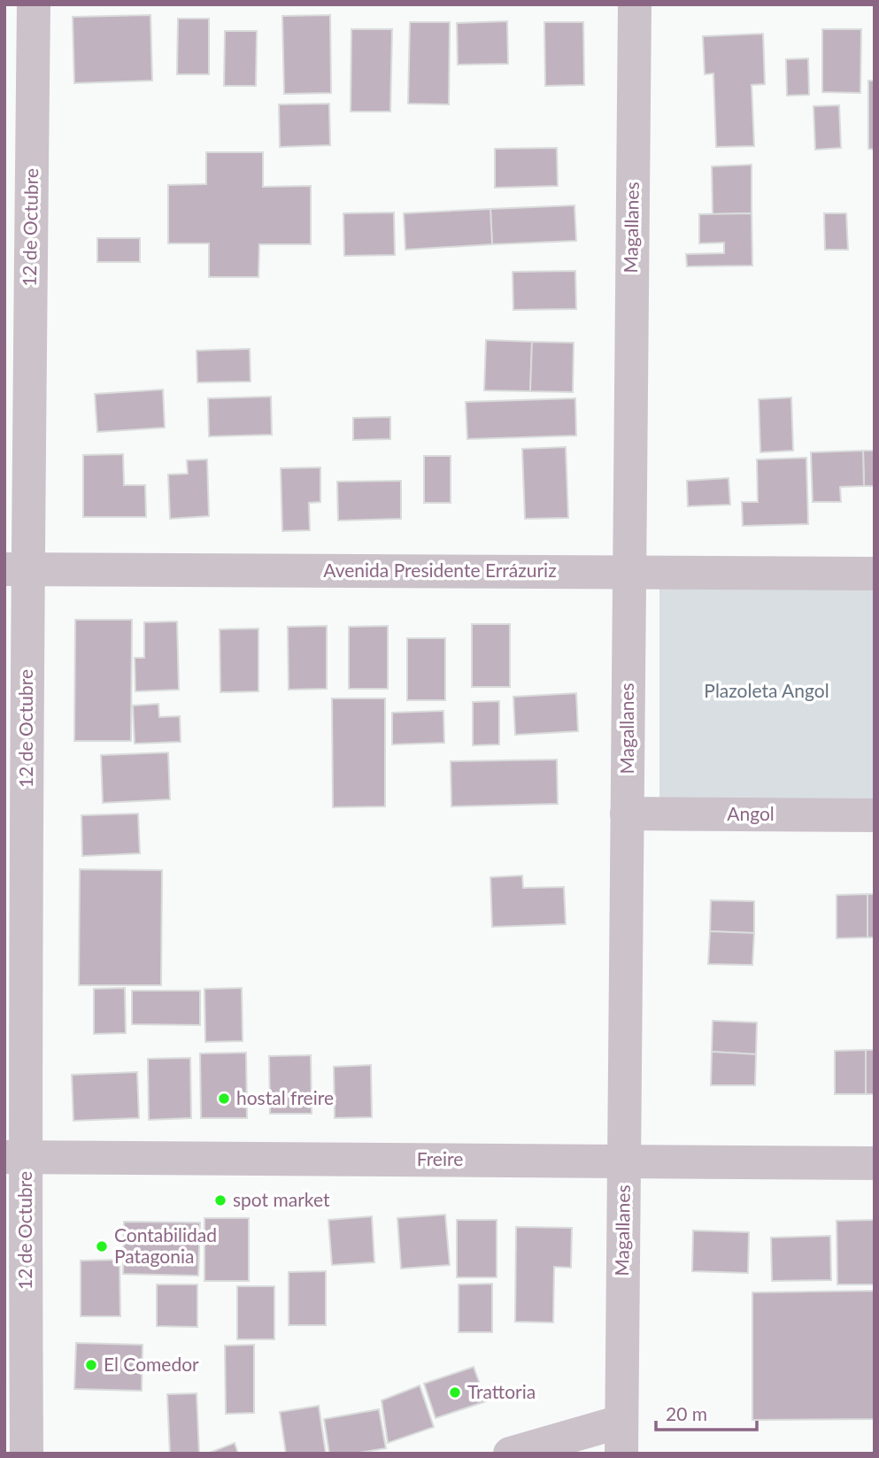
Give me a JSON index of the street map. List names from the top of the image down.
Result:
{
  "streets": {
    "street": [
      "12 de Octubre",
      "Magallanes",
      "Avenida Presidente Errázuriz",
      "Angol",
      "Freire"
    ]
  },
  "crossings": [
    ["12 de Octubre", "Avenida Presidente Errázuriz"],
    ["12 de Octubre", "Freire"],
    ["Magallanes", "Avenida Presidente Errázuriz"],
    ["Magallanes", "Angol"],
    ["Magallanes", "Freire"]
  ],
  "parks": ["Plazoleta Angol"],
  "places": [
    "hostal freire",
    "spot market",
    "Contabilidad Patagonia",
    "El Comedor",
    "Trattoria"
  ],
  "scale_bar": "20 m"
}
